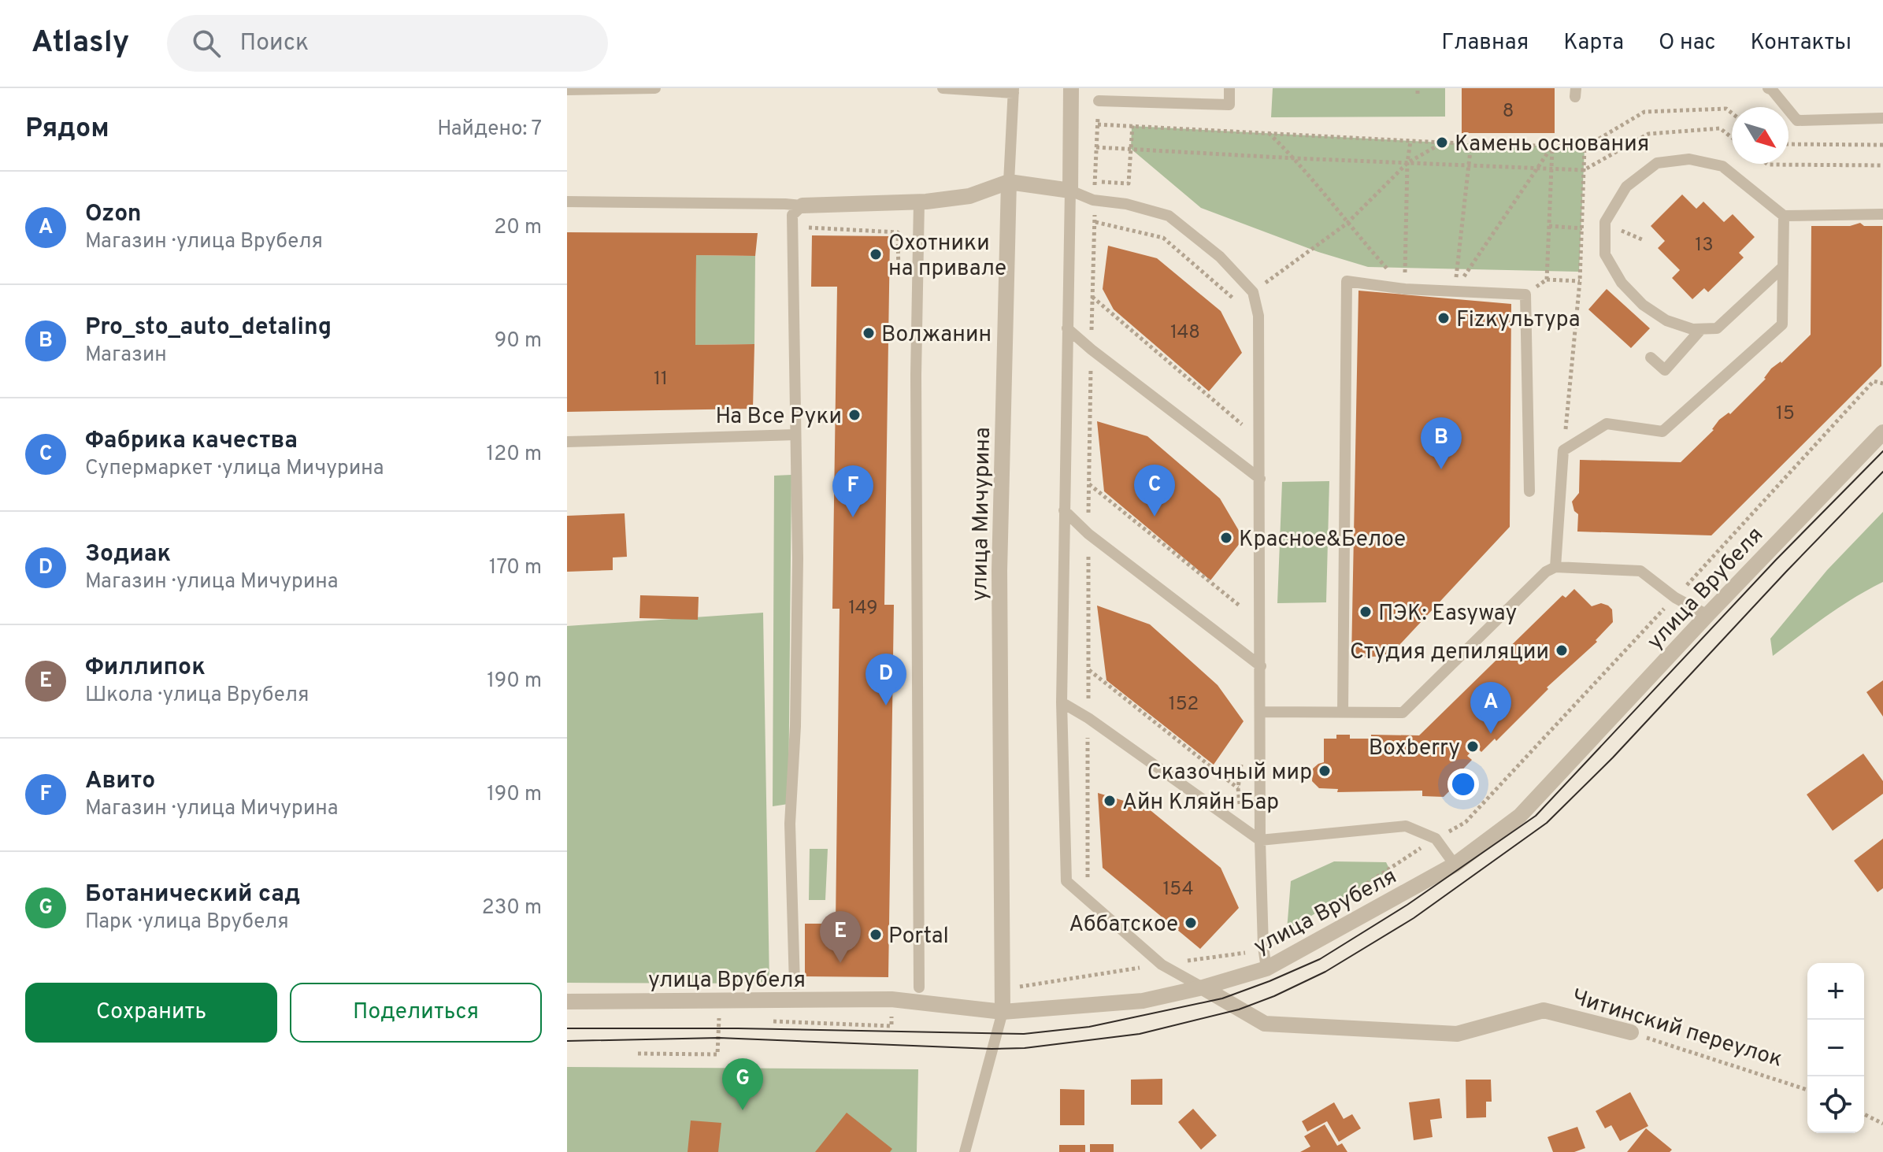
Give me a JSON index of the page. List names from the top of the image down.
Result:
{
  "streets": {
    "street": ["улица Мичурина", "улица Врубеля", "Читинский переулок"]
  },
  "crossings": [
    ["улица Мичурина", "улица Врубеля"],
    ["улица Врубеля", "Читинский переулок"]
  ],
  "places": [
    "Камень основания",
    "Охотники на привале",
    "Fizкультура",
    "Волжанин",
    "На Все Руки",
    "Красное&Белое",
    "ПЭК: Easyway",
    "Студия депиляции",
    "Boxberry",
    "Сказочный мир",
    "Айн Кляйн Бар",
    "Аббатское",
    "Portal"
  ],
  "house_numbers": [
    "8",
    "13",
    "148",
    "11",
    "15",
    "149",
    "152",
    "154"
  ],
  "north": "bottom right",
  "page": {
    "header": "Atlasly",
    "search": "Поиск",
    "nav": [
      "Главная",
      "Карта",
      "О нас",
      "Контакты"
    ],
    "heading": ["Рядом", "Найдено: 7"],
    "list": [
      {
        "mark": "A",
        "name": "Ozon",
        "note": "Магазин · улица Врубеля",
        "value": "20 m"
      },
      {
        "mark": "B",
        "name": "Pro_sto_auto_detaling",
        "note": "Магазин",
        "value": "90 m"
      },
      {
        "mark": "C",
        "name": "Фабрика качества",
        "note": "Супермаркет · улица Мичурина",
        "value": "120 m"
      },
      {
        "mark": "D",
        "name": "Зодиак",
        "note": "Магазин · улица Мичурина",
        "value": "170 m"
      },
      {
        "mark": "E",
        "name": "Филлипок",
        "note": "Школа · улица Врубеля",
        "value": "190 m"
      },
      {
        "mark": "F",
        "name": "Авито",
        "note": "Магазин · улица Мичурина",
        "value": "190 m"
      },
      {
        "mark": "G",
        "name": "Ботанический сад",
        "note": "Парк · улица Врубеля",
        "value": "230 m"
      }
    ],
    "pins": [
      "B",
      "C",
      "F",
      "D",
      "A",
      "E",
      "G"
    ],
    "map_buttons": ["+", "−"],
    "buttons": ["Сохранить", "Поделиться"]
  }
}
